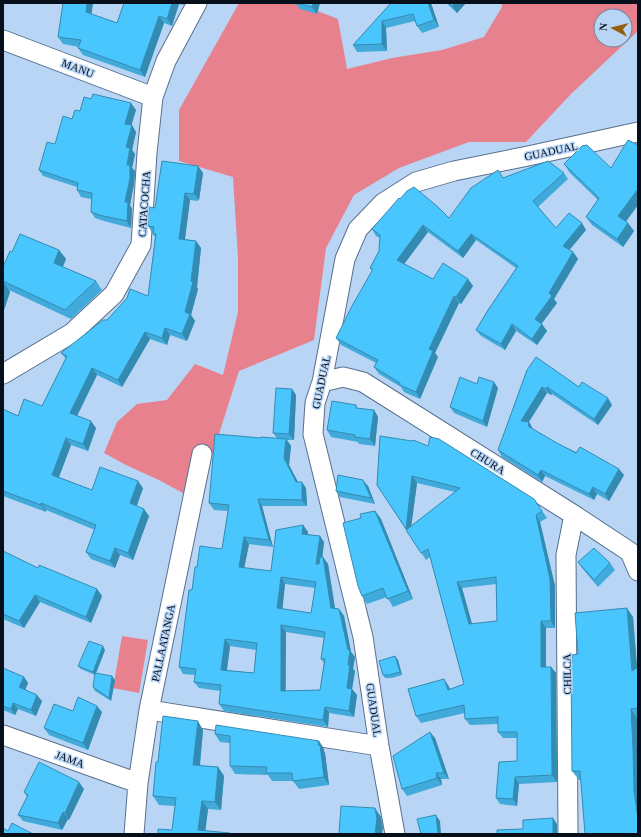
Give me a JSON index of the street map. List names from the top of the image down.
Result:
{
  "streets": {
    "street": [
      "MANU",
      "GUADUAL",
      "CATACOCHA",
      "CHURA",
      "PALLAATANGA",
      "CHILCA",
      "JAMA"
    ]
  },
  "crossings": [
    ["MANU", "CATACOCHA"],
    ["GUADUAL", "CHURA"],
    ["CHURA", "CHILCA"],
    ["PALLAATANGA", "JAMA"]
  ],
  "north": "left"
}
